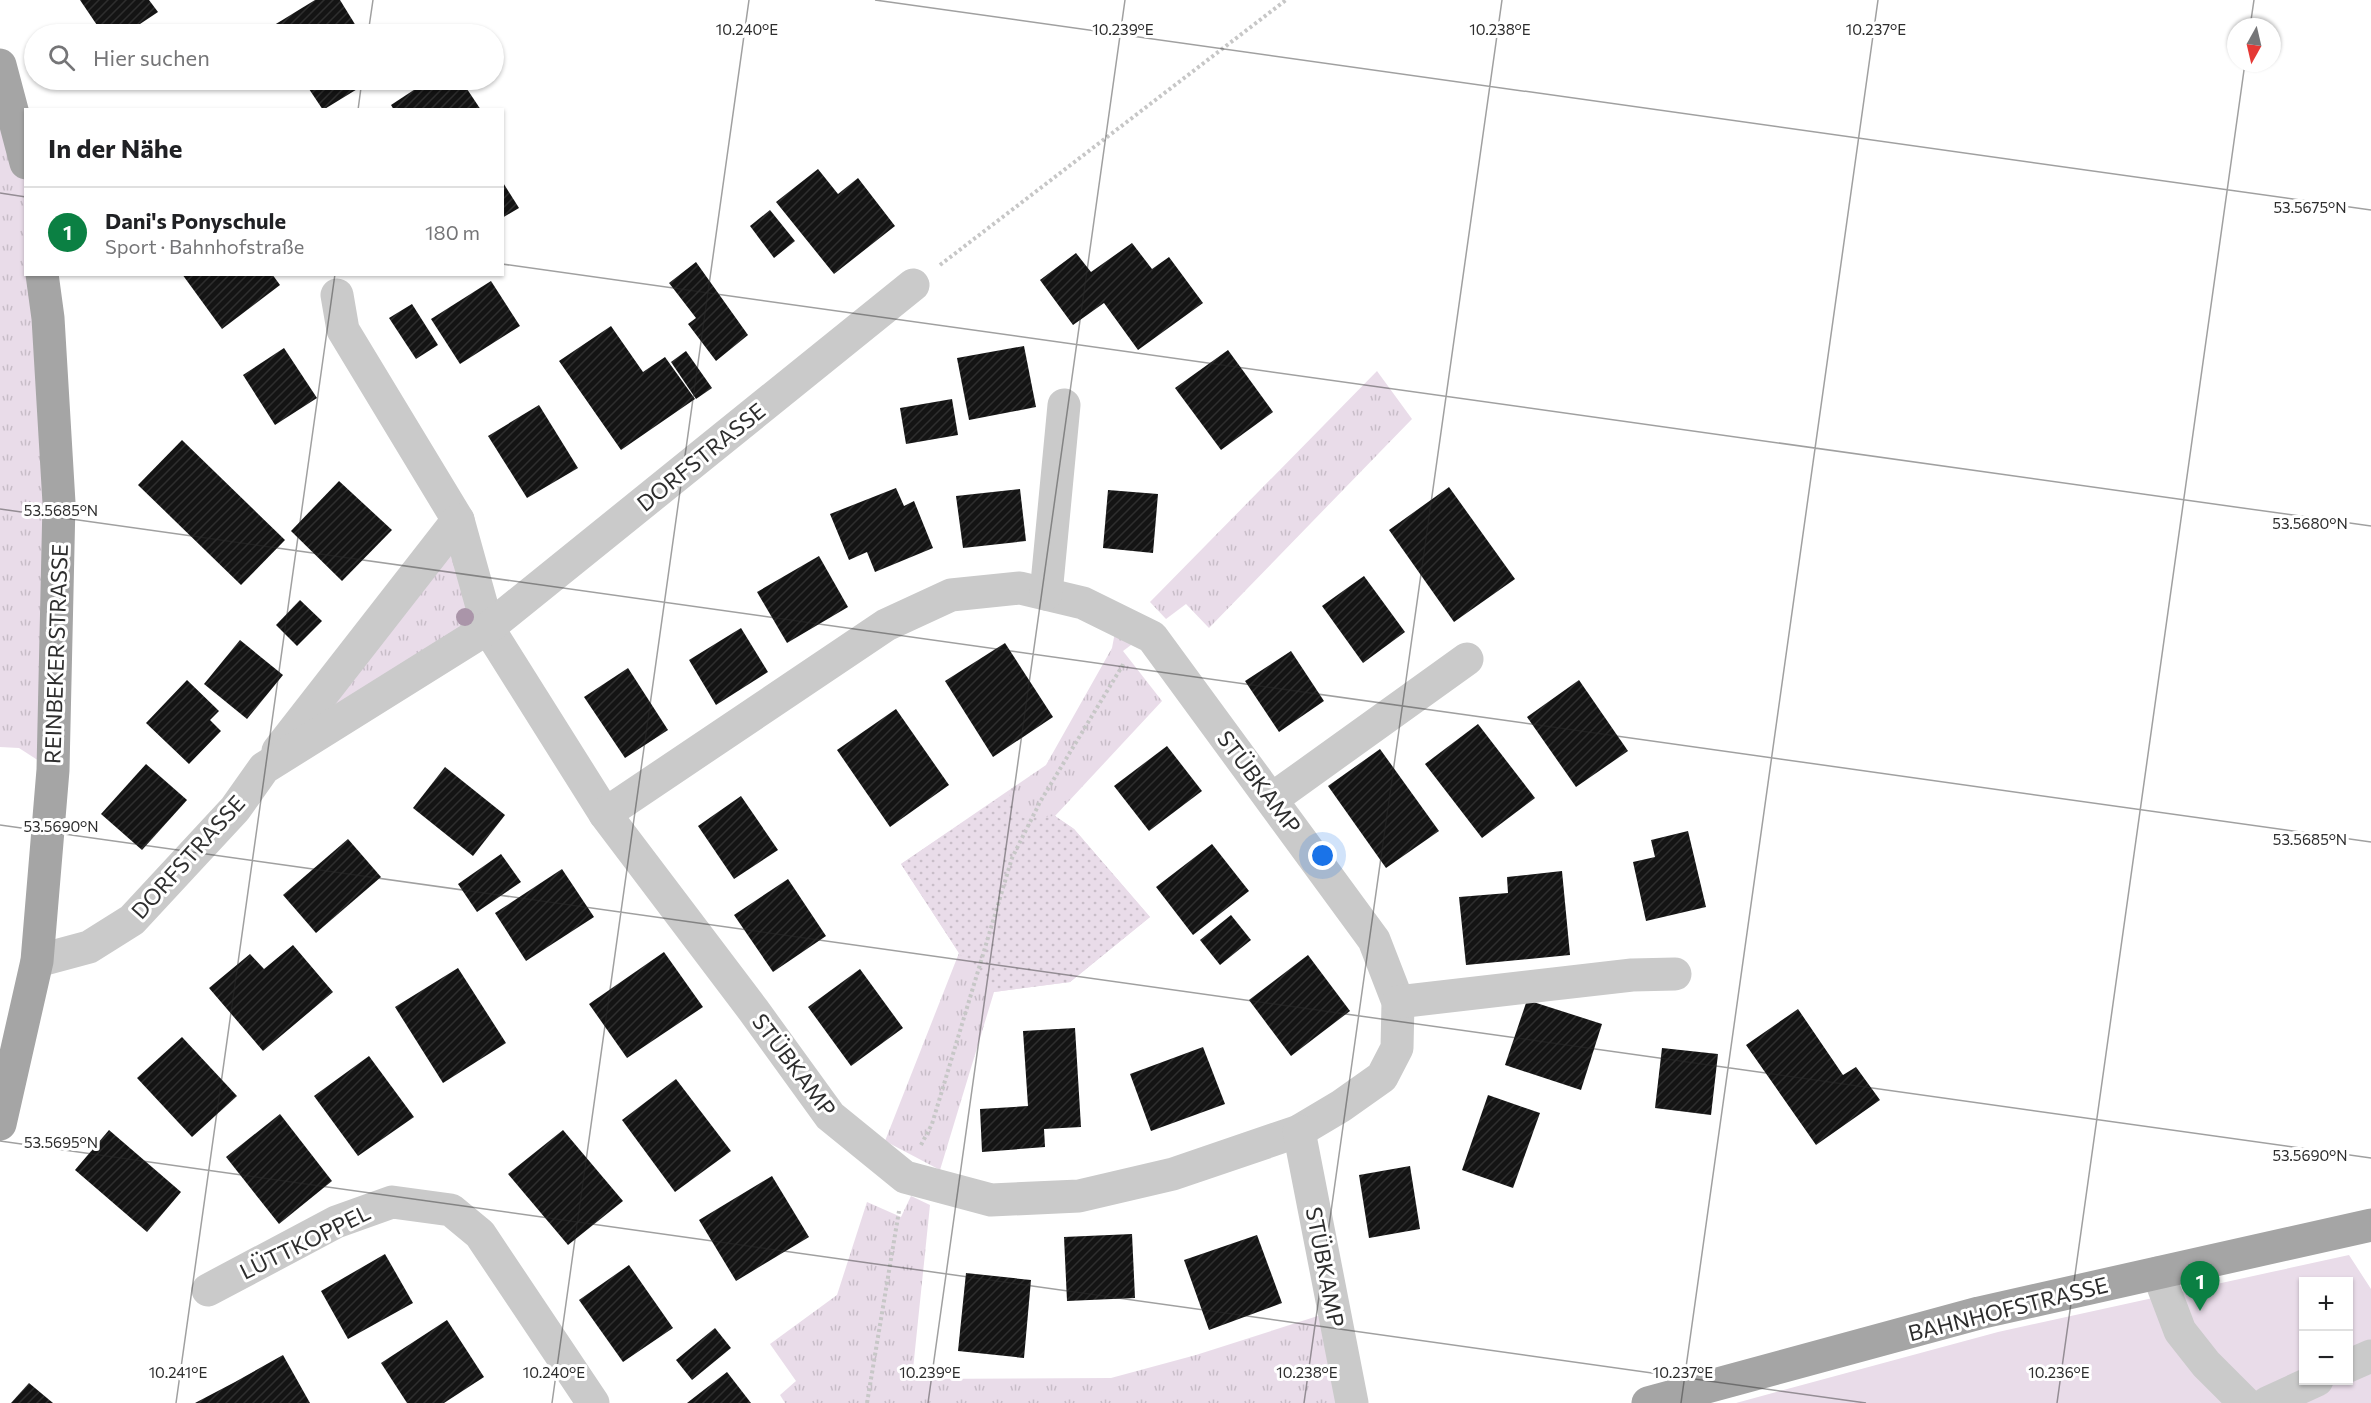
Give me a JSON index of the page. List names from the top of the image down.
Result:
{
  "streets": {
    "main road": ["REINBEKER STRASSE", "BAHNHOFSTRASSE"],
    "street": ["DORFSTRASSE", "STÜBKAMP", "LÜTTKOPPEL"]
  },
  "crossings": [
    ["DORFSTRASSE", "REINBEKER STRASSE"],
    ["DORFSTRASSE", "STÜBKAMP"]
  ],
  "north": "bottom",
  "page": {
    "search": "Hier suchen",
    "heading": "In der Nähe",
    "list": [
      {
        "mark": "1",
        "name": "Dani's Ponyschule",
        "note": "Sport · Bahnhofstraße",
        "value": "180 m"
      }
    ],
    "pins": "1",
    "map_buttons": ["+", "−"]
  },
  "coordinates": [
    "10.240°E",
    "10.239°E",
    "10.238°E",
    "10.237°E",
    "53.5675°N",
    "53.5685°N",
    "53.5680°N",
    "53.5690°N",
    "53.5695°N",
    "10.241°E",
    "10.236°E"
  ]
}
